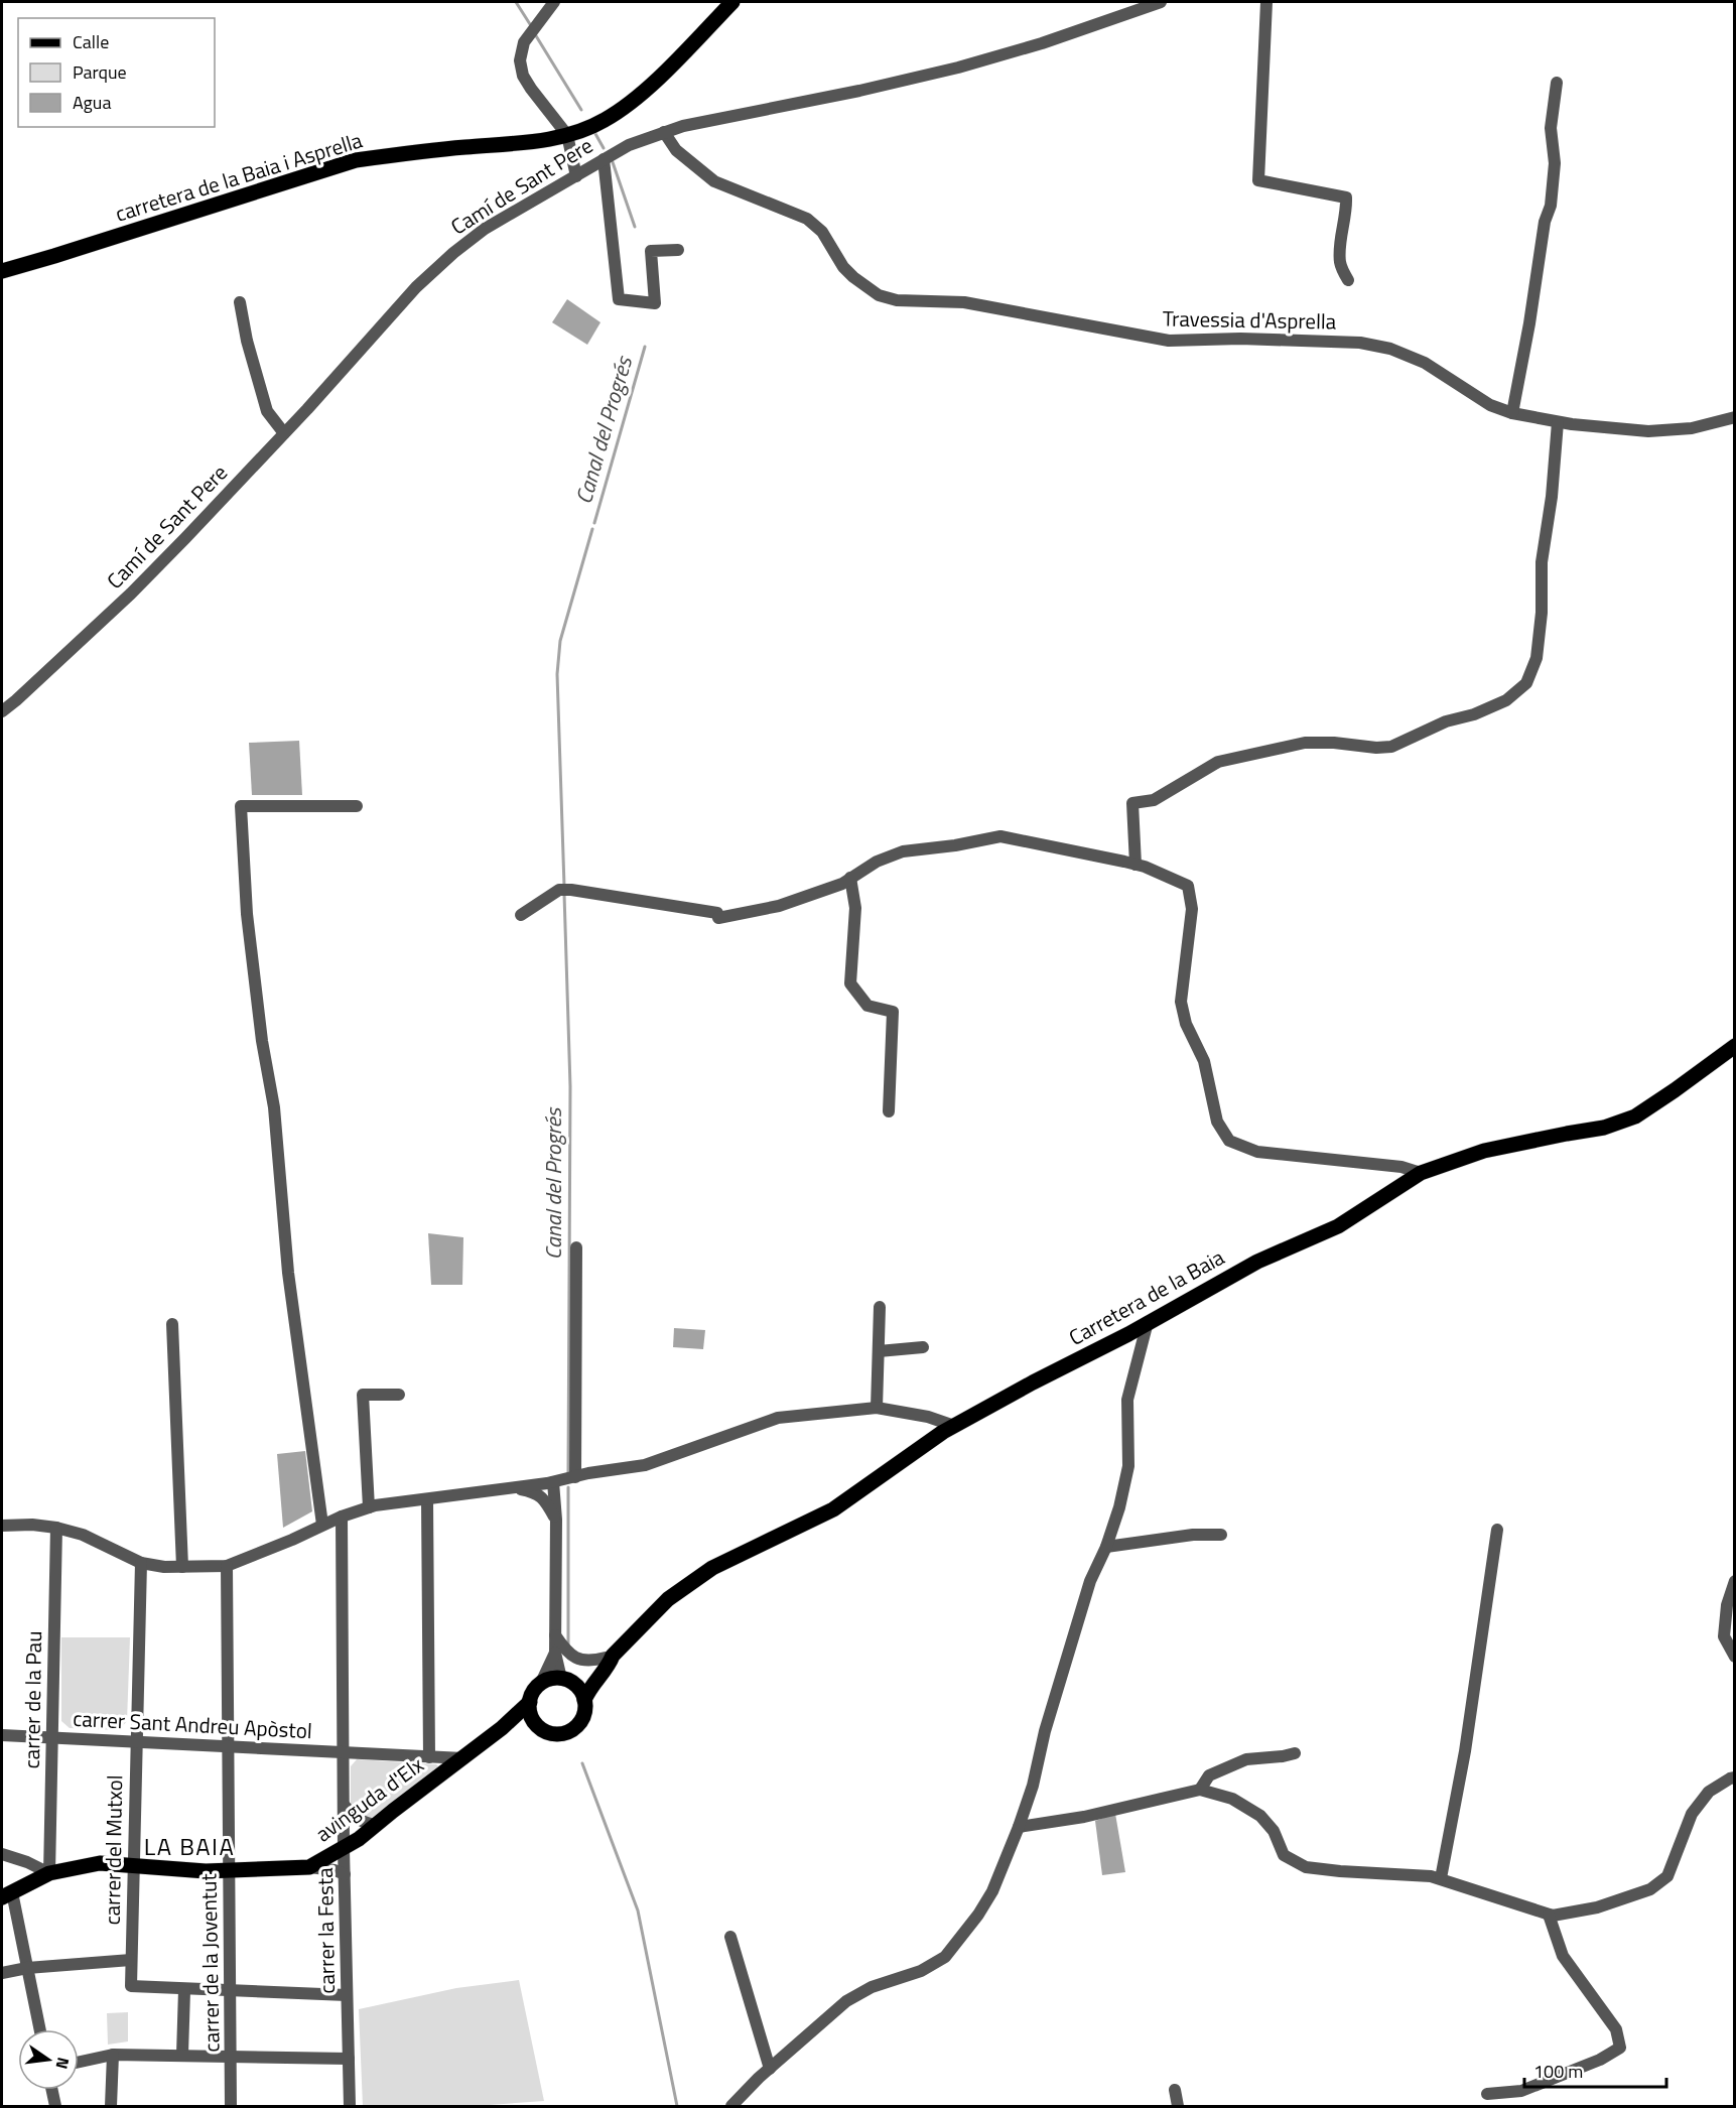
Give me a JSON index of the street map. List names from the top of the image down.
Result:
{
  "streets": {
    "main road": ["carretera de la Baia i Asprella", "Carretera de la Baia", "avinguda d'Elx"],
    "street": [
      "Camí de Sant Pere",
      "Travessia d'Asprella",
      "carrer de la Pau",
      "carrer Sant Andreu Apòstol",
      "carrer del Mutxol",
      "carrer la Festa",
      "carrer de la Joventut"
    ]
  },
  "crossings": [
    ["Camí de Sant Pere", "Travessia d'Asprella"],
    ["Carretera de la Baia", "avinguda d'Elx"],
    ["carrer de la Pau", "carrer Sant Andreu Apòstol"],
    ["carrer de la Pau", "avinguda d'Elx"],
    ["carrer Sant Andreu Apòstol", "avinguda d'Elx"],
    ["carrer Sant Andreu Apòstol", "carrer del Mutxol"],
    ["carrer Sant Andreu Apòstol", "carrer la Festa"],
    ["carrer Sant Andreu Apòstol", "carrer de la Joventut"],
    ["avinguda d'Elx", "carrer del Mutxol"],
    ["avinguda d'Elx", "carrer la Festa"],
    ["avinguda d'Elx", "carrer de la Joventut"]
  ],
  "districts": ["LA BAIA"],
  "water": ["Canal del Progrés"],
  "legend": ["Calle", "Parque", "Agua"],
  "scale_bar": "100 m",
  "north": "right"
}
